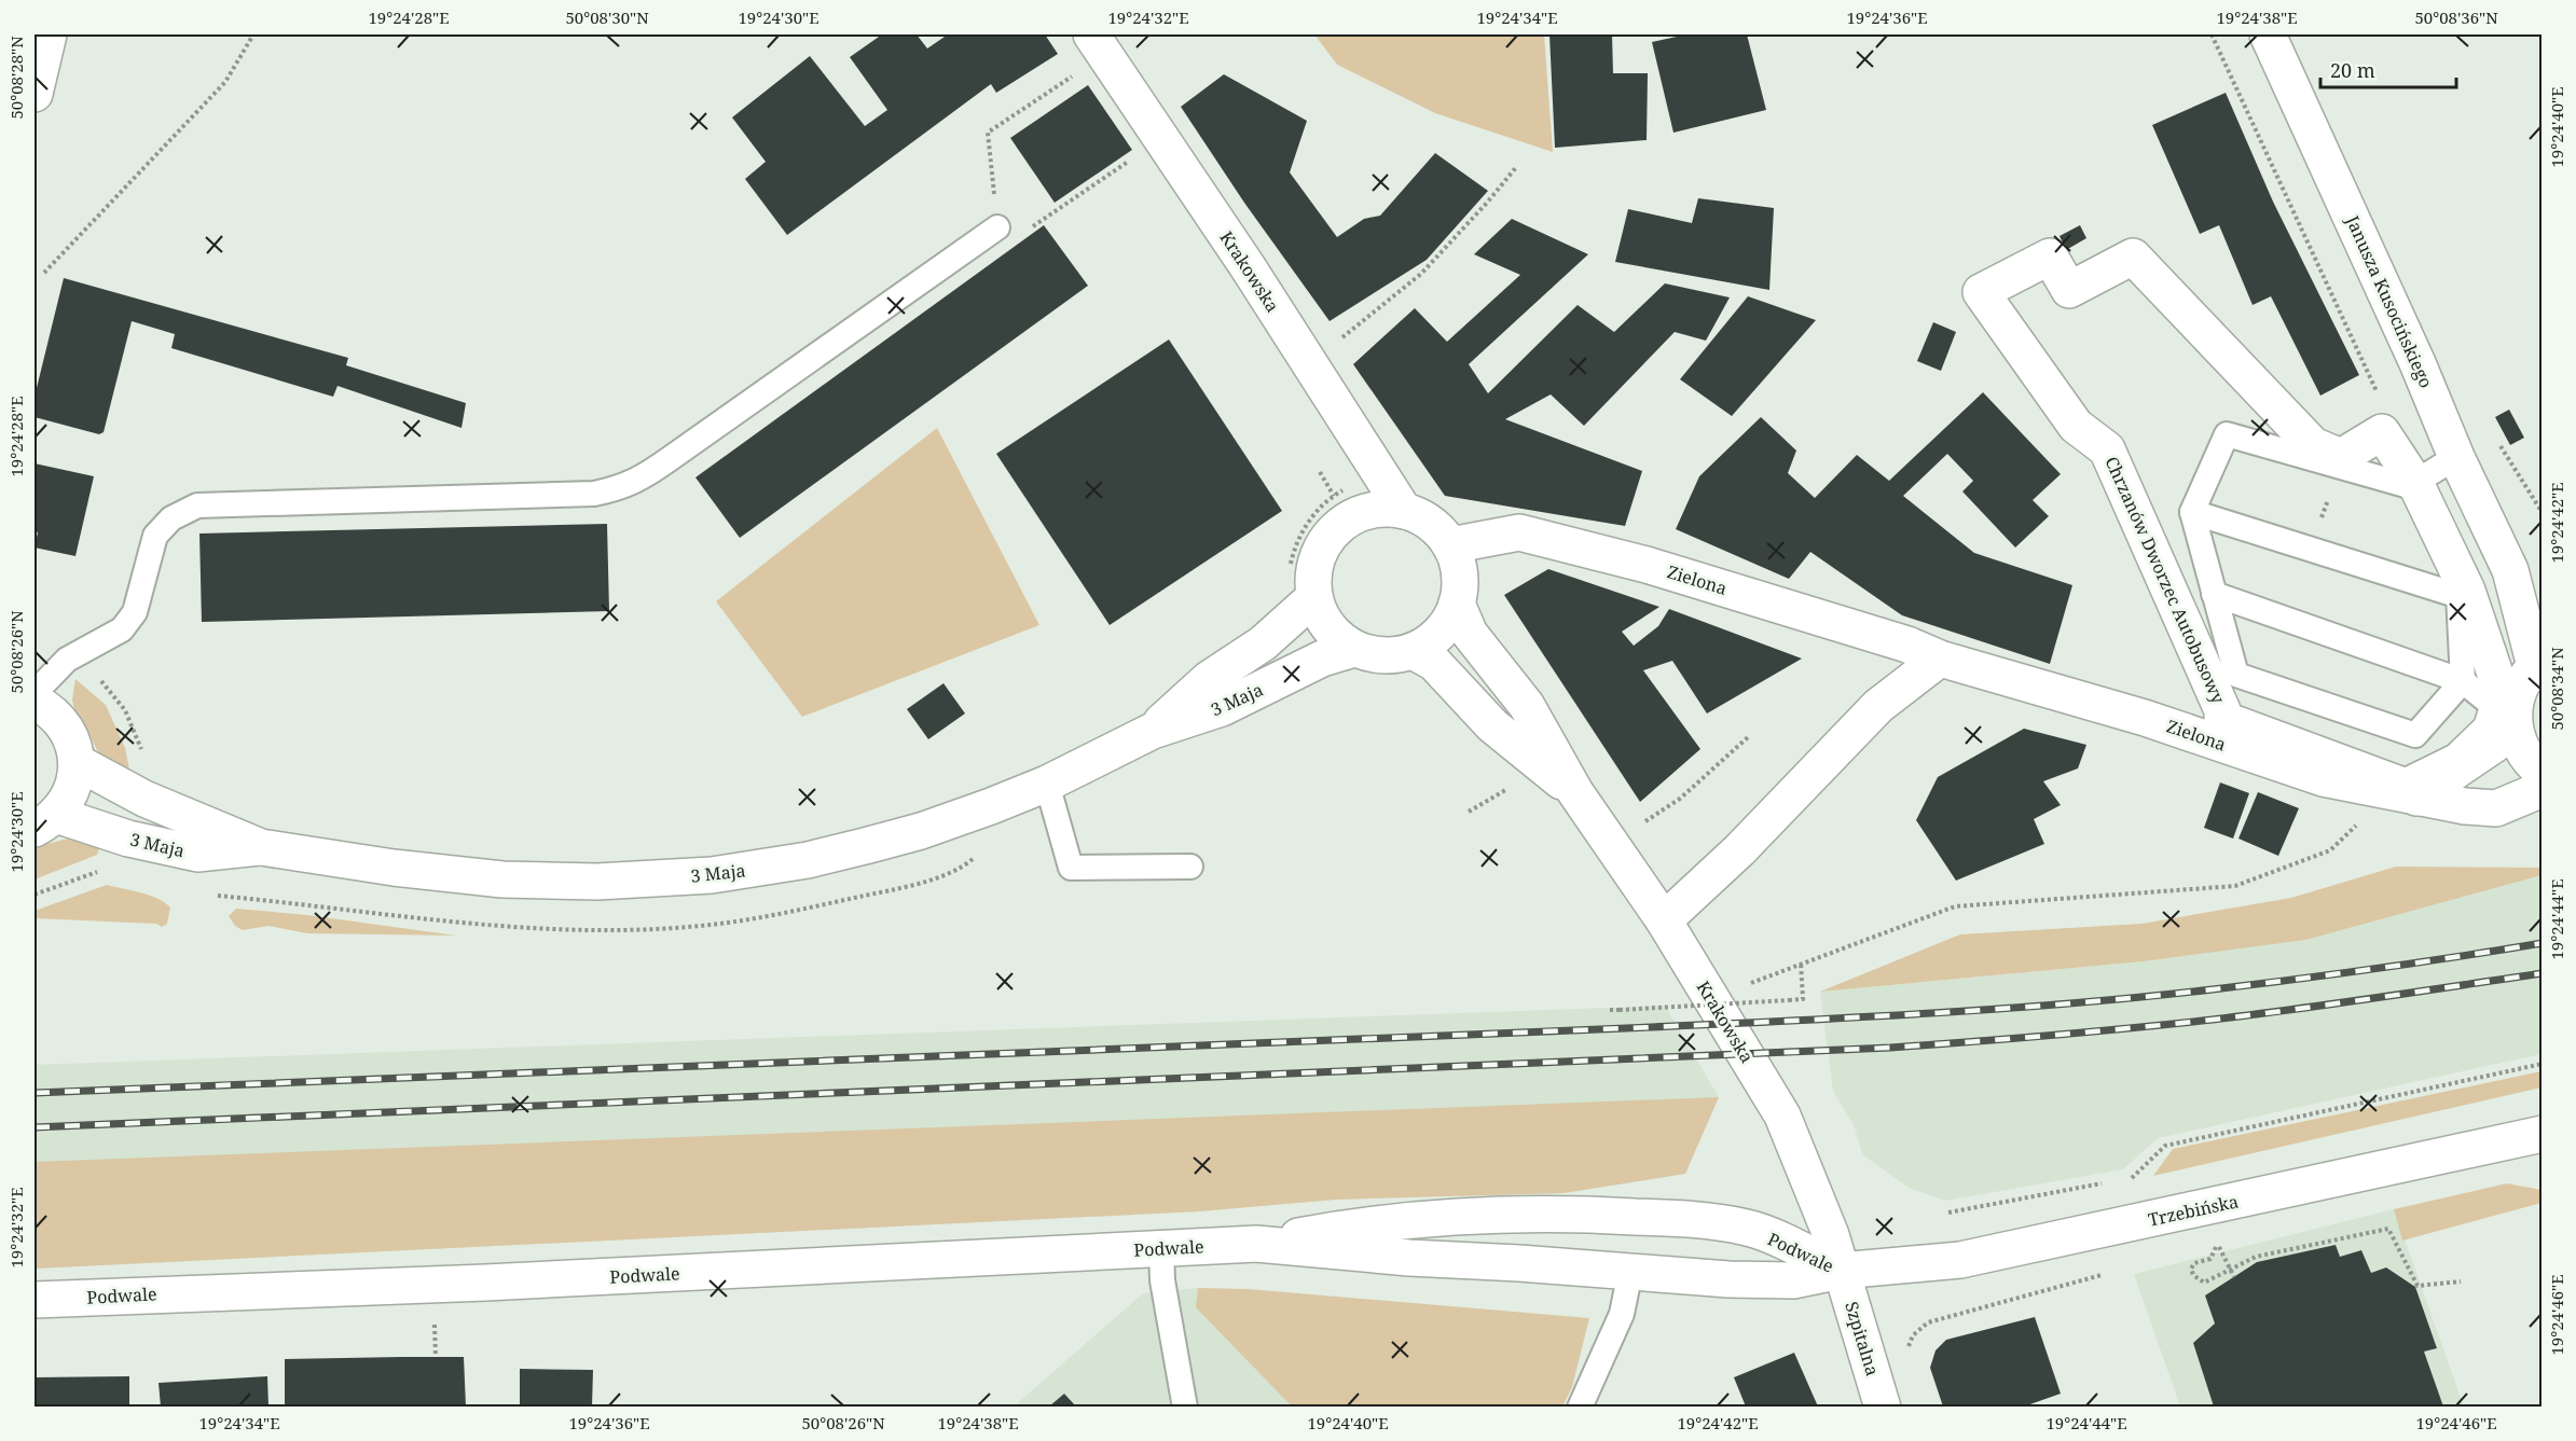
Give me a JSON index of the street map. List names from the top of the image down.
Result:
{
  "streets": {
    "street": [
      "Krakowska",
      "Janusza Kusocińskiego",
      "Zielona",
      "Chrzanów Dworzec Autobusowy",
      "3 Maja",
      "Trzebińska",
      "Podwale",
      "Szpitalna"
    ]
  },
  "crossings": [
    ["Krakowska", "Zielona"],
    ["Krakowska", "3 Maja"],
    ["Krakowska", "Trzebińska"],
    ["Krakowska", "Podwale"],
    ["Krakowska", "Szpitalna"],
    ["Zielona", "3 Maja"],
    ["Trzebińska", "Podwale"],
    ["Trzebińska", "Szpitalna"],
    ["Podwale", "Szpitalna"]
  ],
  "scale_bar": "20 m",
  "coordinates": [
    "19°24'28\"E",
    "50°08'30\"N",
    "19°24'30\"E",
    "19°24'32\"E",
    "19°24'34\"E",
    "19°24'36\"E",
    "19°24'38\"E",
    "50°08'36\"N",
    "50°08'28\"N",
    "19°24'40\"E",
    "19°24'42\"E",
    "50°08'26\"N",
    "50°08'34\"N",
    "19°24'44\"E",
    "19°24'46\"E"
  ]
}
